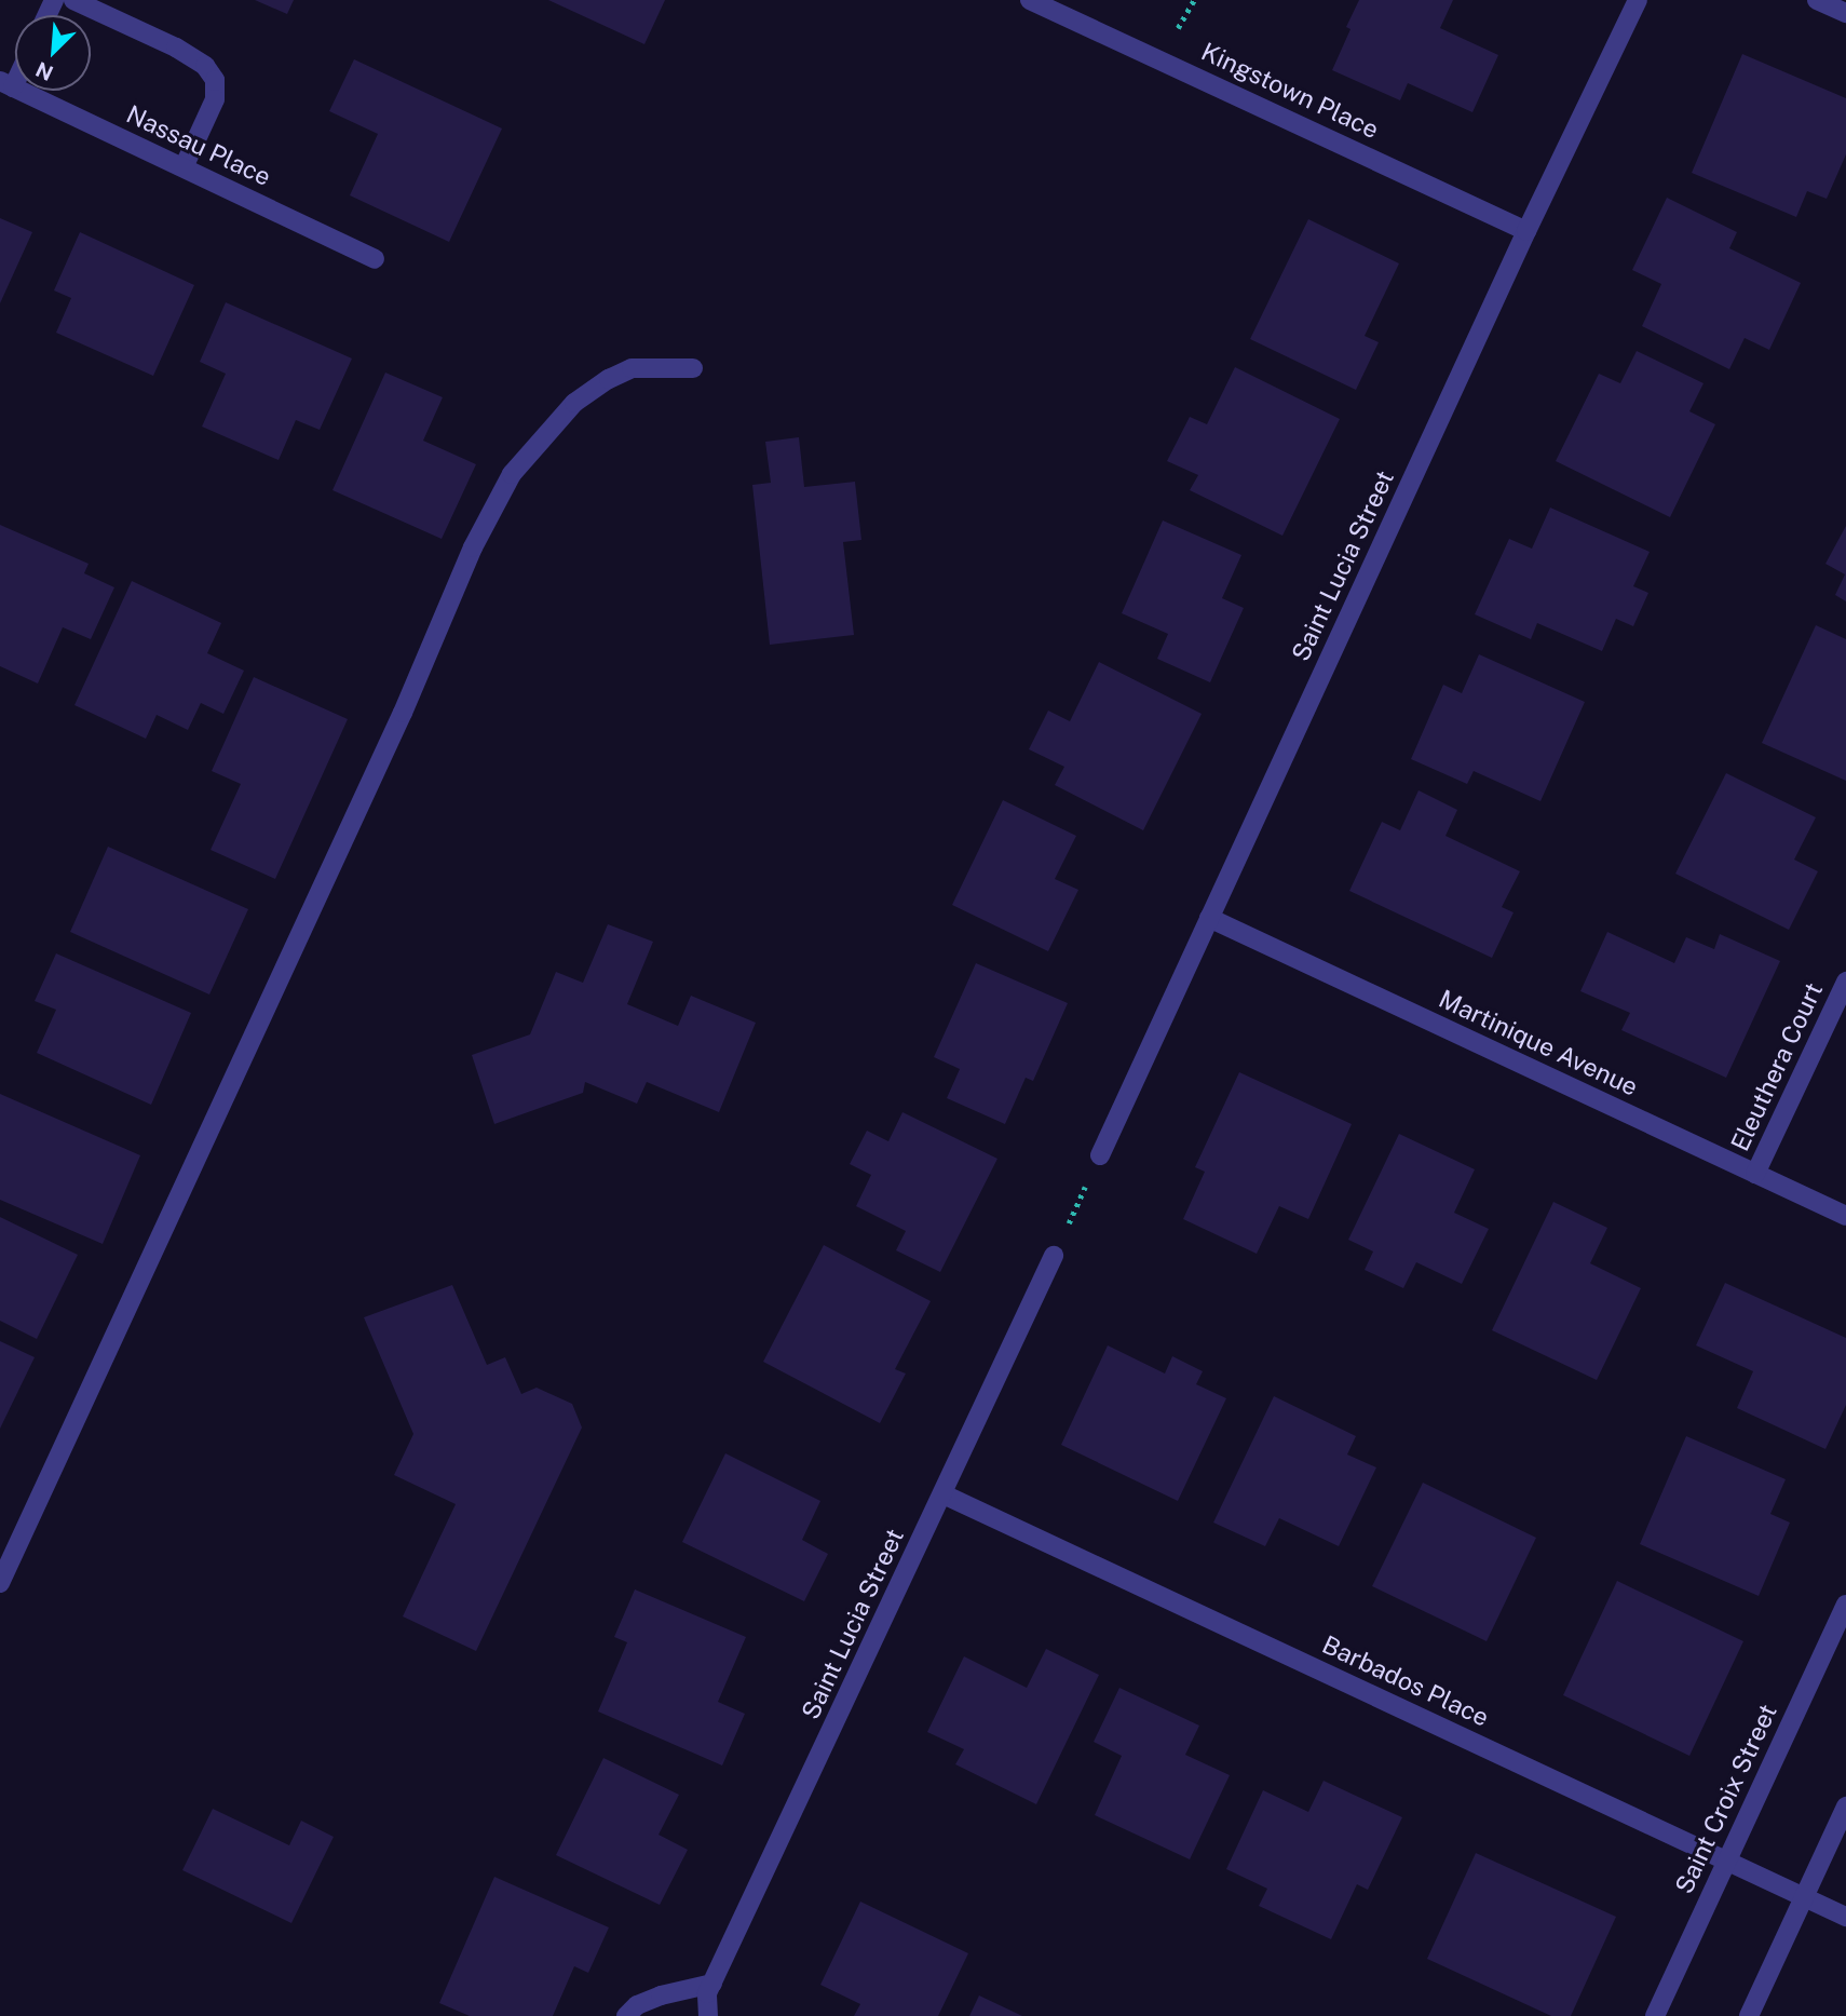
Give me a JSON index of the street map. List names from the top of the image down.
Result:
{
  "streets": {
    "street": [
      "Kingstown Place",
      "Nassau Place",
      "Saint Lucia Street",
      "Martinique Avenue",
      "Eleuthera Court",
      "Barbados Place",
      "Saint Croix Street"
    ]
  },
  "crossings": [
    ["Kingstown Place", "Saint Lucia Street"],
    ["Saint Lucia Street", "Martinique Avenue"],
    ["Saint Lucia Street", "Barbados Place"],
    ["Martinique Avenue", "Eleuthera Court"],
    ["Barbados Place", "Saint Croix Street"]
  ],
  "north": "bottom left"
}
